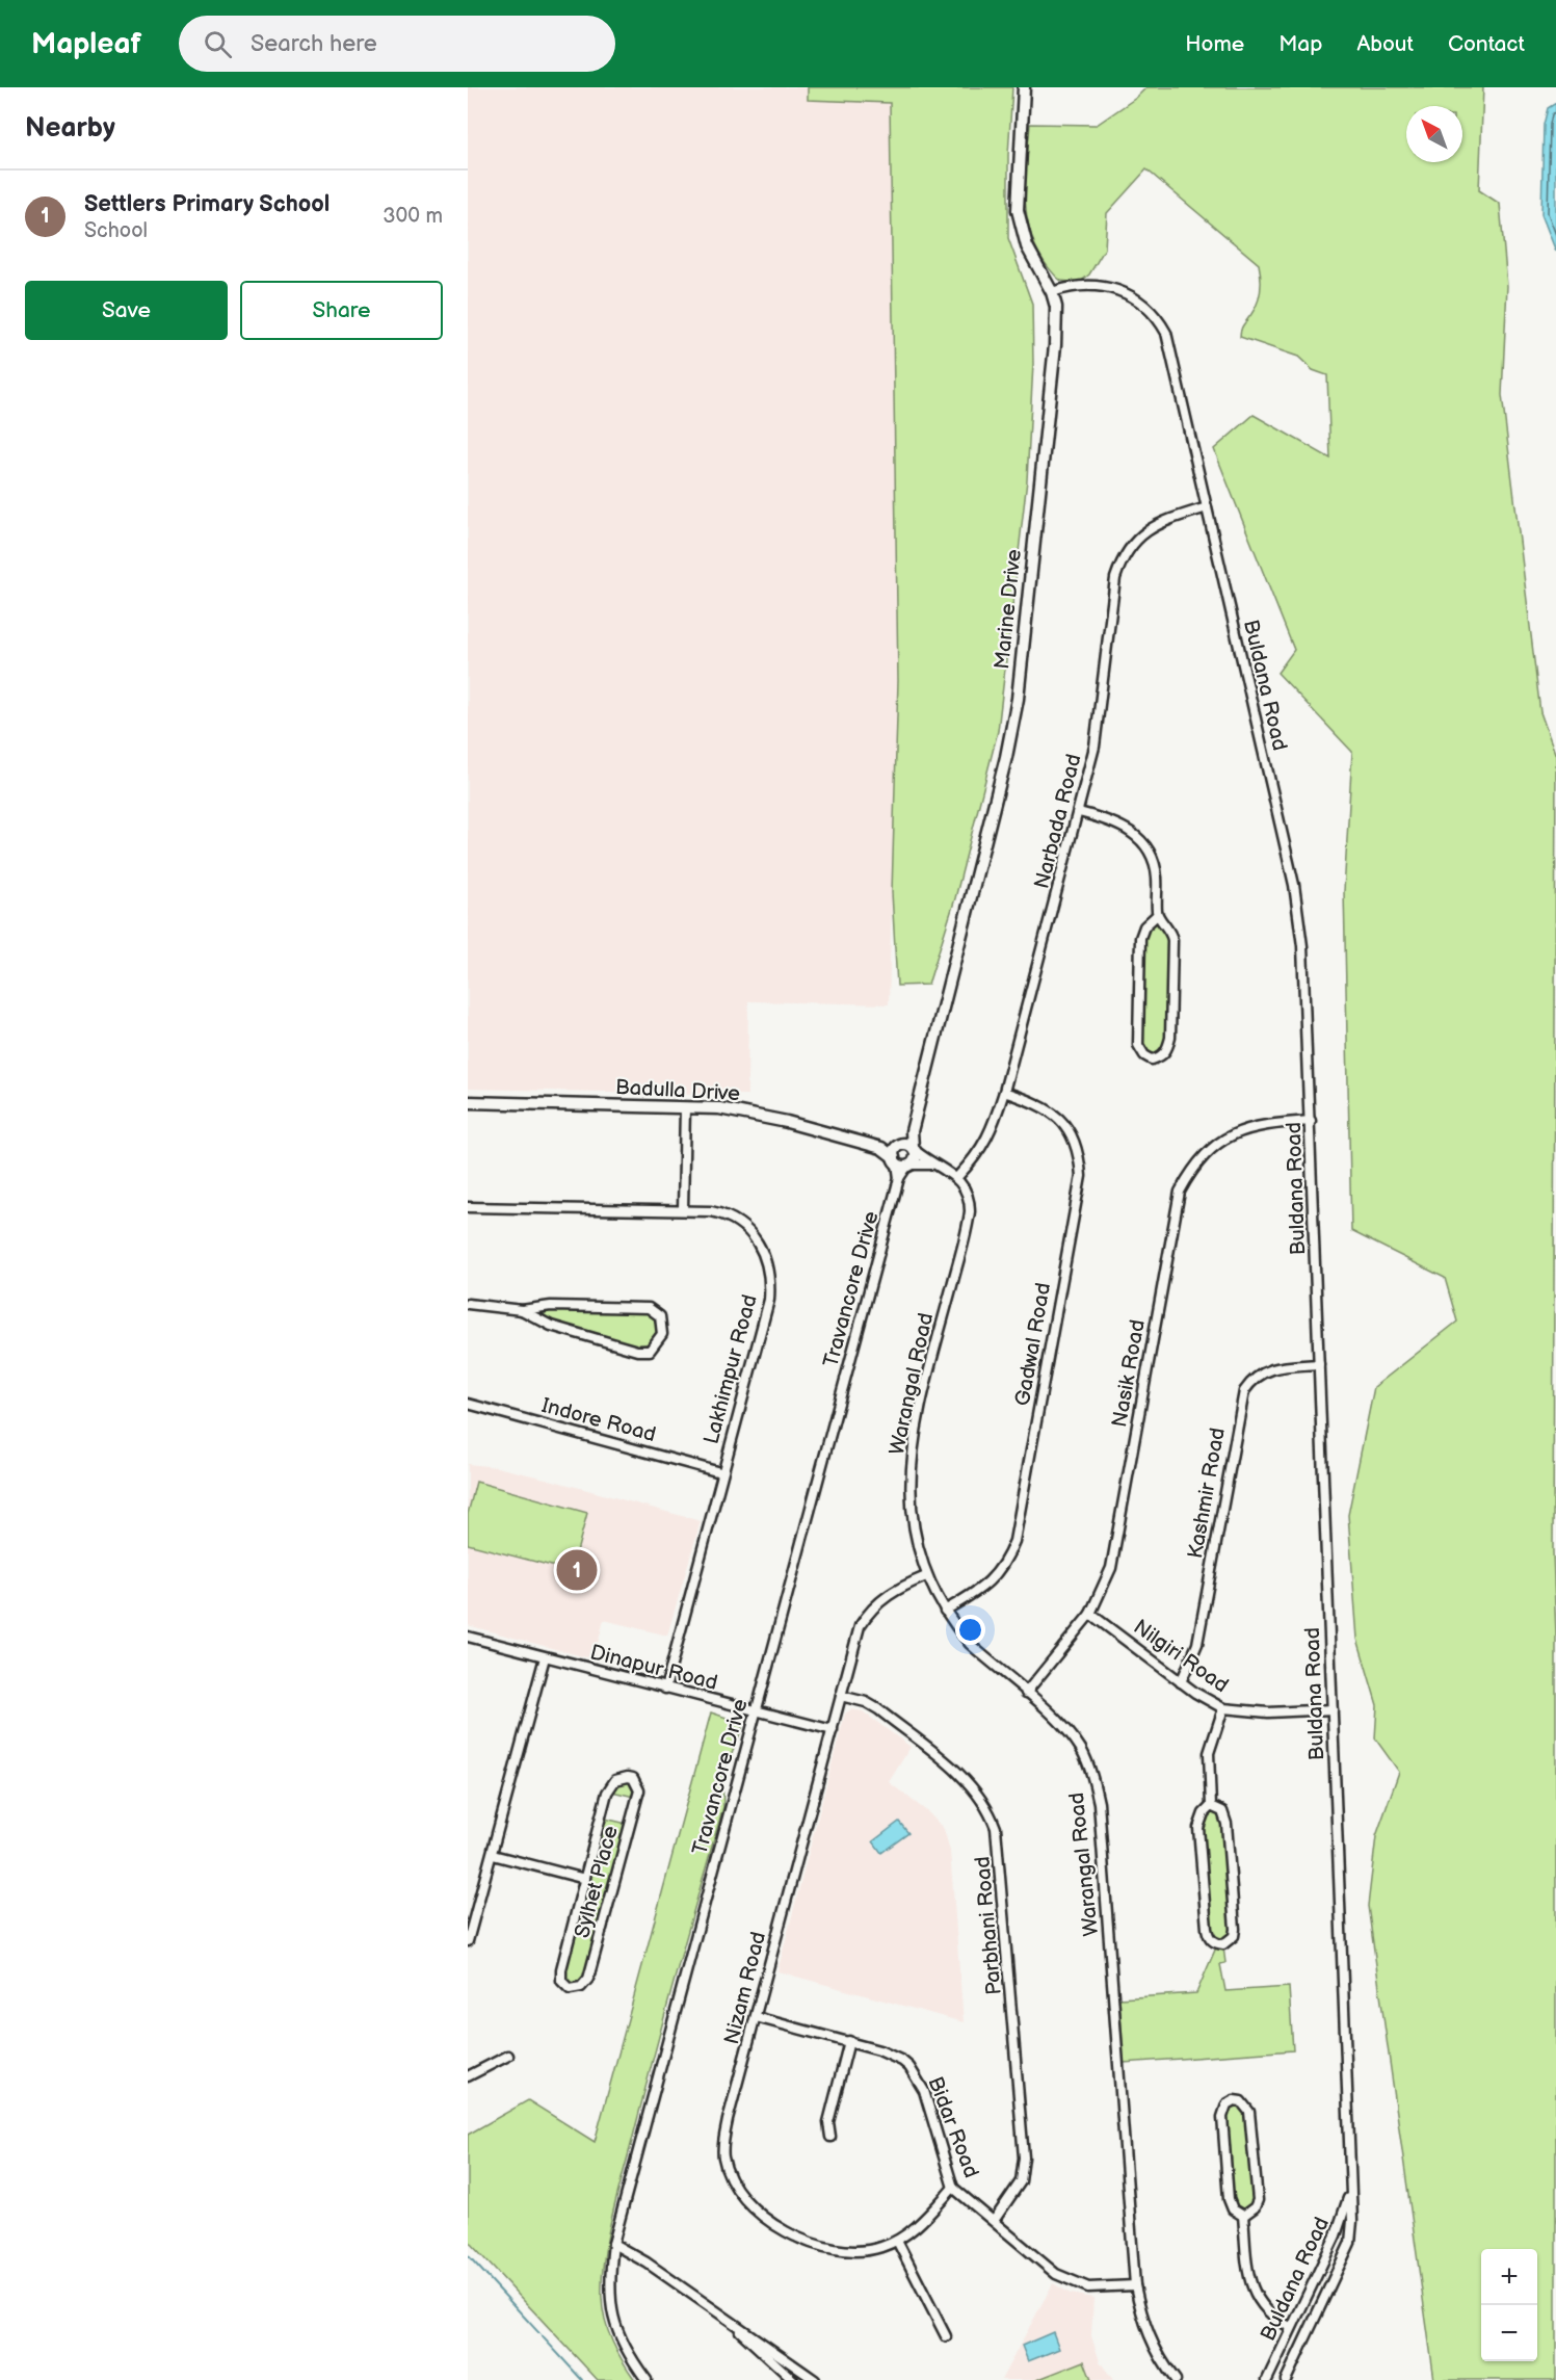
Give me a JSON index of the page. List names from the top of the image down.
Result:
{
  "streets": {
    "street": [
      "Marine Drive",
      "Buldana Road",
      "Narbada Road",
      "Badulla Drive",
      "Travancore Drive",
      "Gadwal Road",
      "Lakhimpur Road",
      "Nasik Road",
      "Warangal Road",
      "Indore Road",
      "Kashmir Road",
      "Nilgiri Road",
      "Dinapur Road",
      "Sylhet Place",
      "Parbhani Road",
      "Nizam Road",
      "Bidar Road"
    ]
  },
  "crossings": [
    ["Marine Drive", "Buldana Road"],
    ["Marine Drive", "Badulla Drive"],
    ["Buldana Road", "Narbada Road"],
    ["Buldana Road", "Nasik Road"],
    ["Buldana Road", "Kashmir Road"],
    ["Buldana Road", "Nilgiri Road"],
    ["Narbada Road", "Gadwal Road"],
    ["Narbada Road", "Warangal Road"],
    ["Badulla Drive", "Travancore Drive"],
    ["Travancore Drive", "Dinapur Road"],
    ["Gadwal Road", "Warangal Road"],
    ["Lakhimpur Road", "Indore Road"],
    ["Lakhimpur Road", "Dinapur Road"],
    ["Nasik Road", "Warangal Road"],
    ["Nasik Road", "Nilgiri Road"],
    ["Warangal Road", "Nizam Road"],
    ["Warangal Road", "Bidar Road"],
    ["Kashmir Road", "Nilgiri Road"],
    ["Dinapur Road", "Nizam Road"],
    ["Parbhani Road", "Nizam Road"],
    ["Parbhani Road", "Bidar Road"],
    ["Nizam Road", "Bidar Road"]
  ],
  "north": "top left",
  "page": {
    "header": "Mapleaf",
    "search": "Search here",
    "nav": [
      "Home",
      "Map",
      "About",
      "Contact"
    ],
    "heading": "Nearby",
    "list": [
      {
        "mark": "1",
        "name": "Settlers Primary School",
        "note": "School",
        "value": "300 m"
      }
    ],
    "buttons": ["Save", "Share"],
    "pins": "1",
    "map_buttons": ["+", "−"]
  }
}
